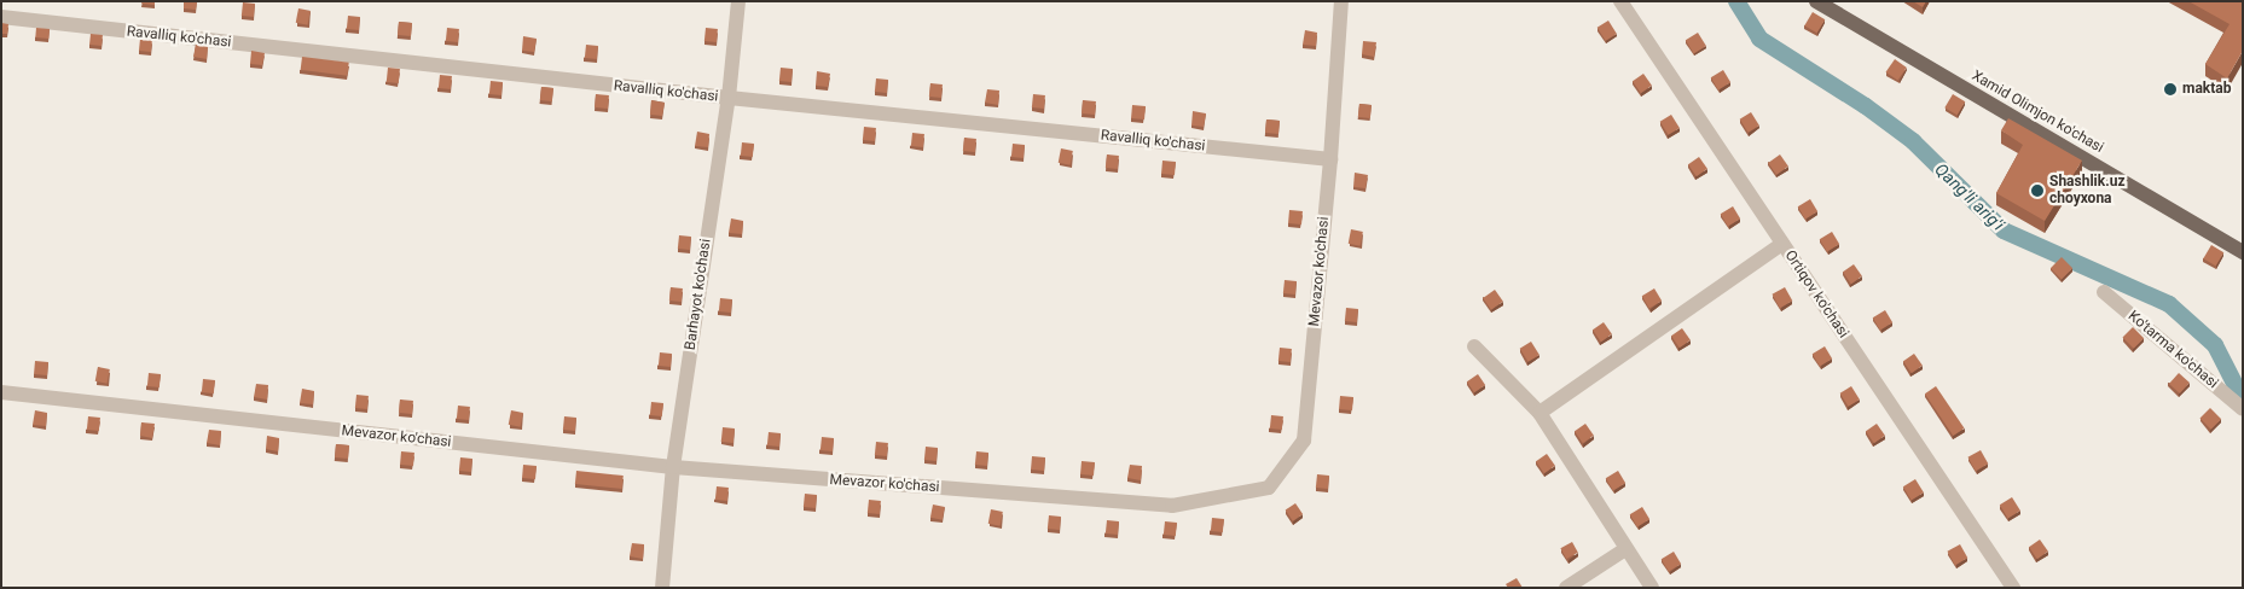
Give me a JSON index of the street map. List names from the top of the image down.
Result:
{
  "streets": {
    "main road": ["Xamid Olimjon ko'chasi"],
    "street": [
      "Ravalliq ko'chasi",
      "Mevazor ko'chasi",
      "Barhayot ko'chasi",
      "Ortiqov ko'chasi",
      "Ko'tarma ko'chasi"
    ]
  },
  "crossings": [
    ["Ravalliq ko'chasi", "Mevazor ko'chasi"],
    ["Ravalliq ko'chasi", "Barhayot ko'chasi"],
    ["Mevazor ko'chasi", "Barhayot ko'chasi"]
  ],
  "water": ["Qang'li arig'i"],
  "places": ["maktab", "Shashlik.uz choyxona"]
}
